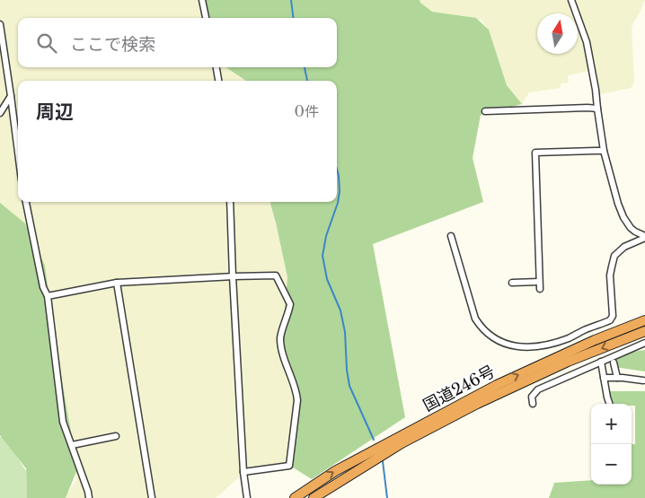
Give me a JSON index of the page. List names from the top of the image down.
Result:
{
  "streets": {
    "highway": ["国道246号"]
  },
  "north": "top",
  "page": {
    "search": "ここで検索",
    "heading": ["周辺", "0件"],
    "map_buttons": ["+", "−"]
  }
}
